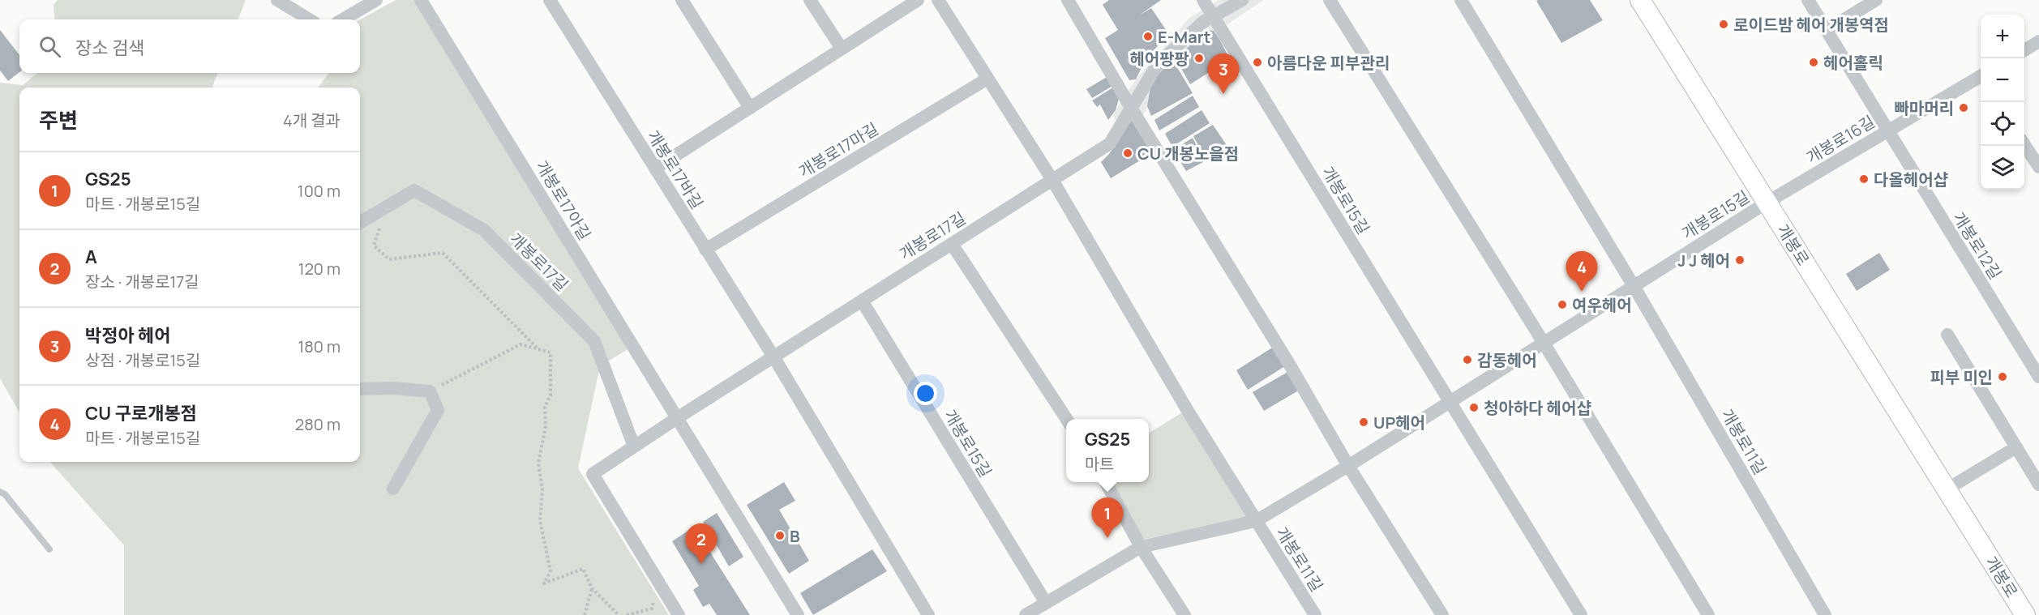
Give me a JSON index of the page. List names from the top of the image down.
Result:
{
  "streets": {
    "main road": ["개봉로"],
    "street": [
      "개봉로16길",
      "개봉로17마길",
      "개봉로17바길",
      "개봉로17아길",
      "개봉로15길",
      "개봉로17길",
      "개봉로12길",
      "개봉로11길"
    ]
  },
  "crossings": [
    ["개봉로16길", "개봉로15길"],
    ["개봉로16길", "개봉로"],
    ["개봉로16길", "개봉로12길"],
    ["개봉로17마길", "개봉로17바길"],
    ["개봉로17바길", "개봉로17길"],
    ["개봉로17아길", "개봉로17길"],
    ["개봉로15길", "개봉로17길"],
    ["개봉로15길", "개봉로"],
    ["개봉로15길", "개봉로11길"]
  ],
  "places": [
    "로이드밤 헤어 개봉역점",
    "E-Mart",
    "헤어팡팡",
    "아름다운 피부관리",
    "헤어홀릭",
    "빠마머리",
    "CU 개봉노을점",
    "다올헤어샵",
    "J J 헤어",
    "여우헤어",
    "감동헤어",
    "피부 미인",
    "청아하다 헤어샵",
    "UP헤어",
    "B"
  ],
  "page": {
    "map_buttons": ["+", "−"],
    "search": "장소 검색",
    "pins": [
      "3",
      "4",
      "1",
      "2"
    ],
    "heading": ["주변", "4개 결과"],
    "list": [
      {
        "mark": "1",
        "name": "GS25",
        "note": "마트 · 개봉로15길",
        "value": "100 m"
      },
      {
        "mark": "2",
        "name": "A",
        "note": "장소 · 개봉로17길",
        "value": "120 m"
      },
      {
        "mark": "3",
        "name": "박정아 헤어",
        "note": "상점 · 개봉로15길",
        "value": "180 m"
      },
      {
        "mark": "4",
        "name": "CU 구로개봉점",
        "note": "마트 · 개봉로15길",
        "value": "280 m"
      }
    ],
    "popup": ["GS25", "마트"]
  }
}
